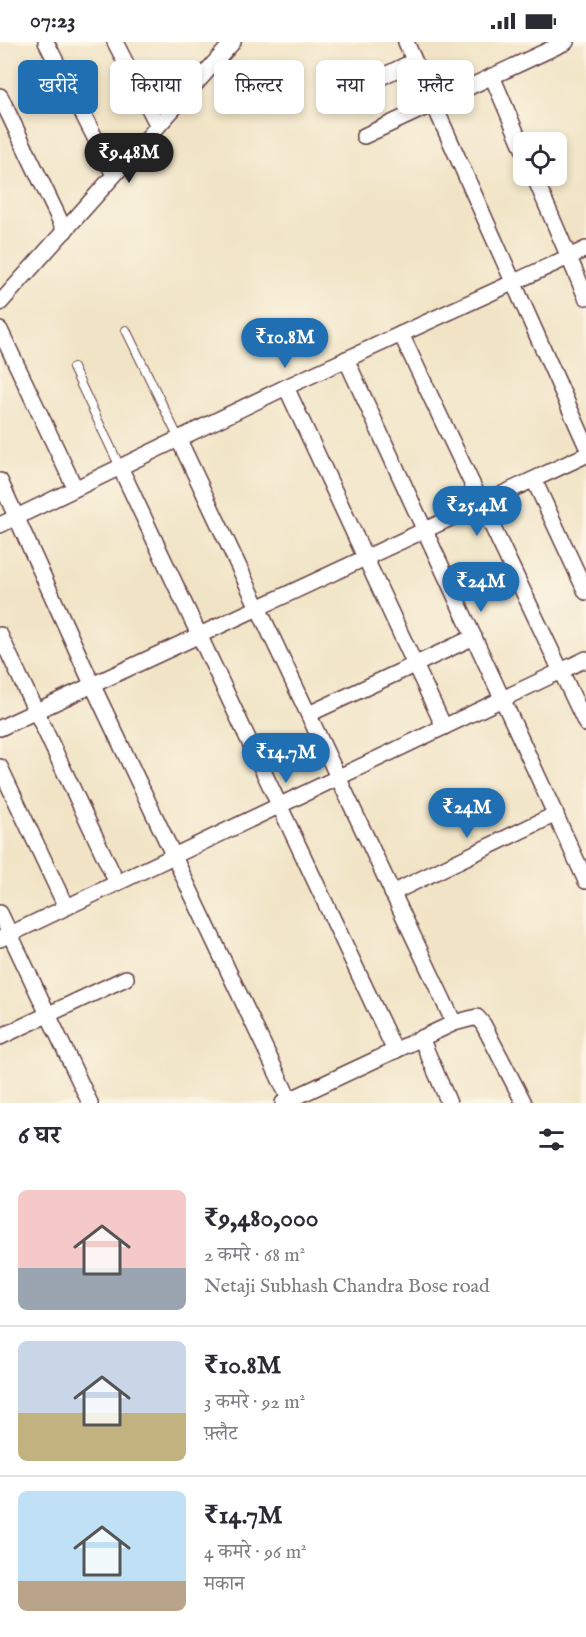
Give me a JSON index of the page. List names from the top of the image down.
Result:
{
  "page": {
    "status": "07:23",
    "chip": [
      "खरीदें",
      "किराया",
      "फ़िल्टर",
      "नया",
      "फ़्लैट"
    ],
    "price": [
      "₹9.48M",
      "₹10.8M",
      "₹25.4M",
      "₹24M",
      "₹14.7M",
      "₹24M"
    ],
    "heading": "6 घर",
    "list": [
      {
        "name": "₹9,480,000",
        "note": "2 कमरे · 68 m² · Netaji Subhash Chandra Bose road"
      },
      {
        "name": "₹10.8M",
        "note": "3 कमरे · 92 m² · फ़्लैट"
      },
      {
        "name": "₹14.7M",
        "note": "4 कमरे · 96 m² · मकान"
      }
    ]
  }
}
